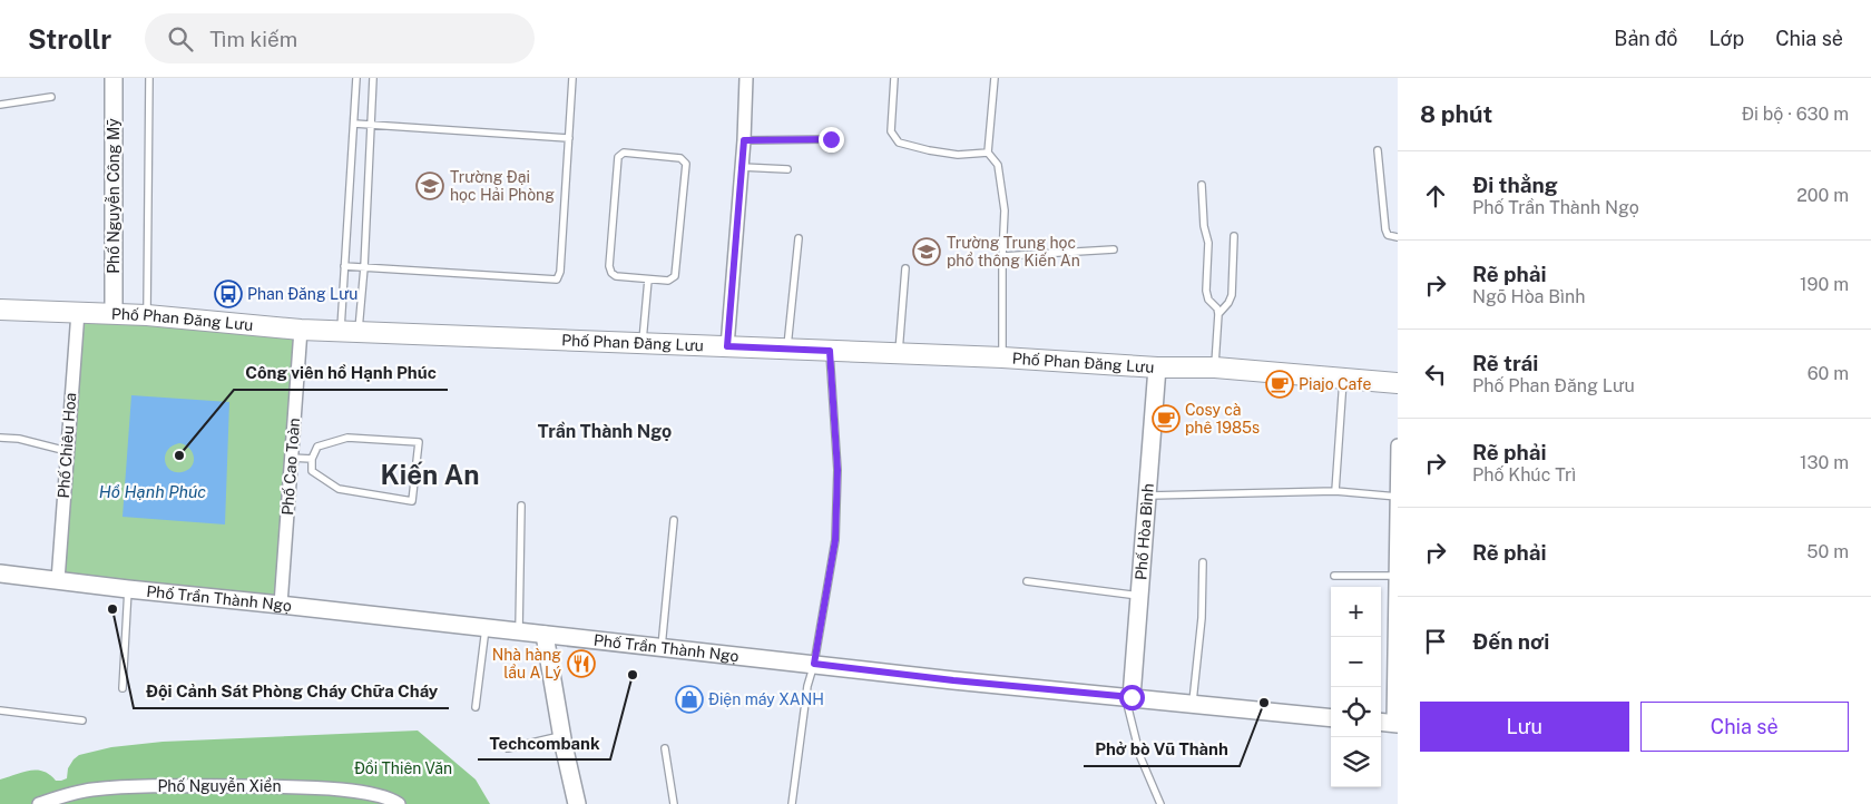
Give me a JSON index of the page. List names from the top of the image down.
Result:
{
  "streets": {
    "main road": [
      "Phố Nguyễn Công Mỹ",
      "Phố Phan Đăng Lưu",
      "Phố Hòa Bình",
      "Phố Trần Thành Ngọ"
    ],
    "street": ["Phố Chiêu Hoa", "Phố Cao Toàn", "Phố Nguyễn Xiển"]
  },
  "crossings": [
    ["Phố Nguyễn Công Mỹ", "Phố Phan Đăng Lưu"],
    ["Phố Phan Đăng Lưu", "Phố Chiêu Hoa"],
    ["Phố Phan Đăng Lưu", "Phố Cao Toàn"],
    ["Phố Phan Đăng Lưu", "Phố Hòa Bình"],
    ["Phố Chiêu Hoa", "Phố Trần Thành Ngọ"],
    ["Phố Cao Toàn", "Phố Trần Thành Ngọ"],
    ["Phố Hòa Bình", "Phố Trần Thành Ngọ"]
  ],
  "districts": ["Trần Thành Ngọ", "Kiến An"],
  "water": ["Hồ Hạnh Phúc"],
  "parks": ["Đồi Thiên Văn"],
  "places": {
    "school or university": ["Trường Đại học Hải Phòng", "Trường Trung học phổ thông Kiến An"],
    "bus stop": ["Phan Đăng Lưu"],
    "cafe": ["Piajo Cafe", "Cosy cà phê 1985s"],
    "other": [
      "Công viên hồ Hạnh Phúc",
      "Đội Cảnh Sát Phòng Cháy Chữa Cháy",
      "Techcombank",
      "Phở bò Vũ Thành"
    ],
    "restaurant": ["Nhà hàng lẩu A Lý"],
    "shop": ["Điện máy XANH"]
  },
  "page": {
    "header": "Strollr",
    "search": "Tìm kiếm",
    "nav": ["Bản đồ", "Lớp", "Chia sẻ"],
    "heading": ["8 phút", "Đi bộ · 630 m"],
    "list": [
      ["Đi thẳng", "Phố Trần Thành Ngọ", "200 m"],
      ["Rẽ phải", "Ngõ Hòa Bình", "190 m"],
      ["Rẽ trái", "Phố Phan Đăng Lưu", "60 m"],
      ["Rẽ phải", "Phố Khúc Trì", "130 m"],
      ["Rẽ phải", "50 m"],
      "Đến nơi"
    ],
    "map_buttons": ["+", "−"],
    "buttons": ["Lưu", "Chia sẻ"]
  }
}
